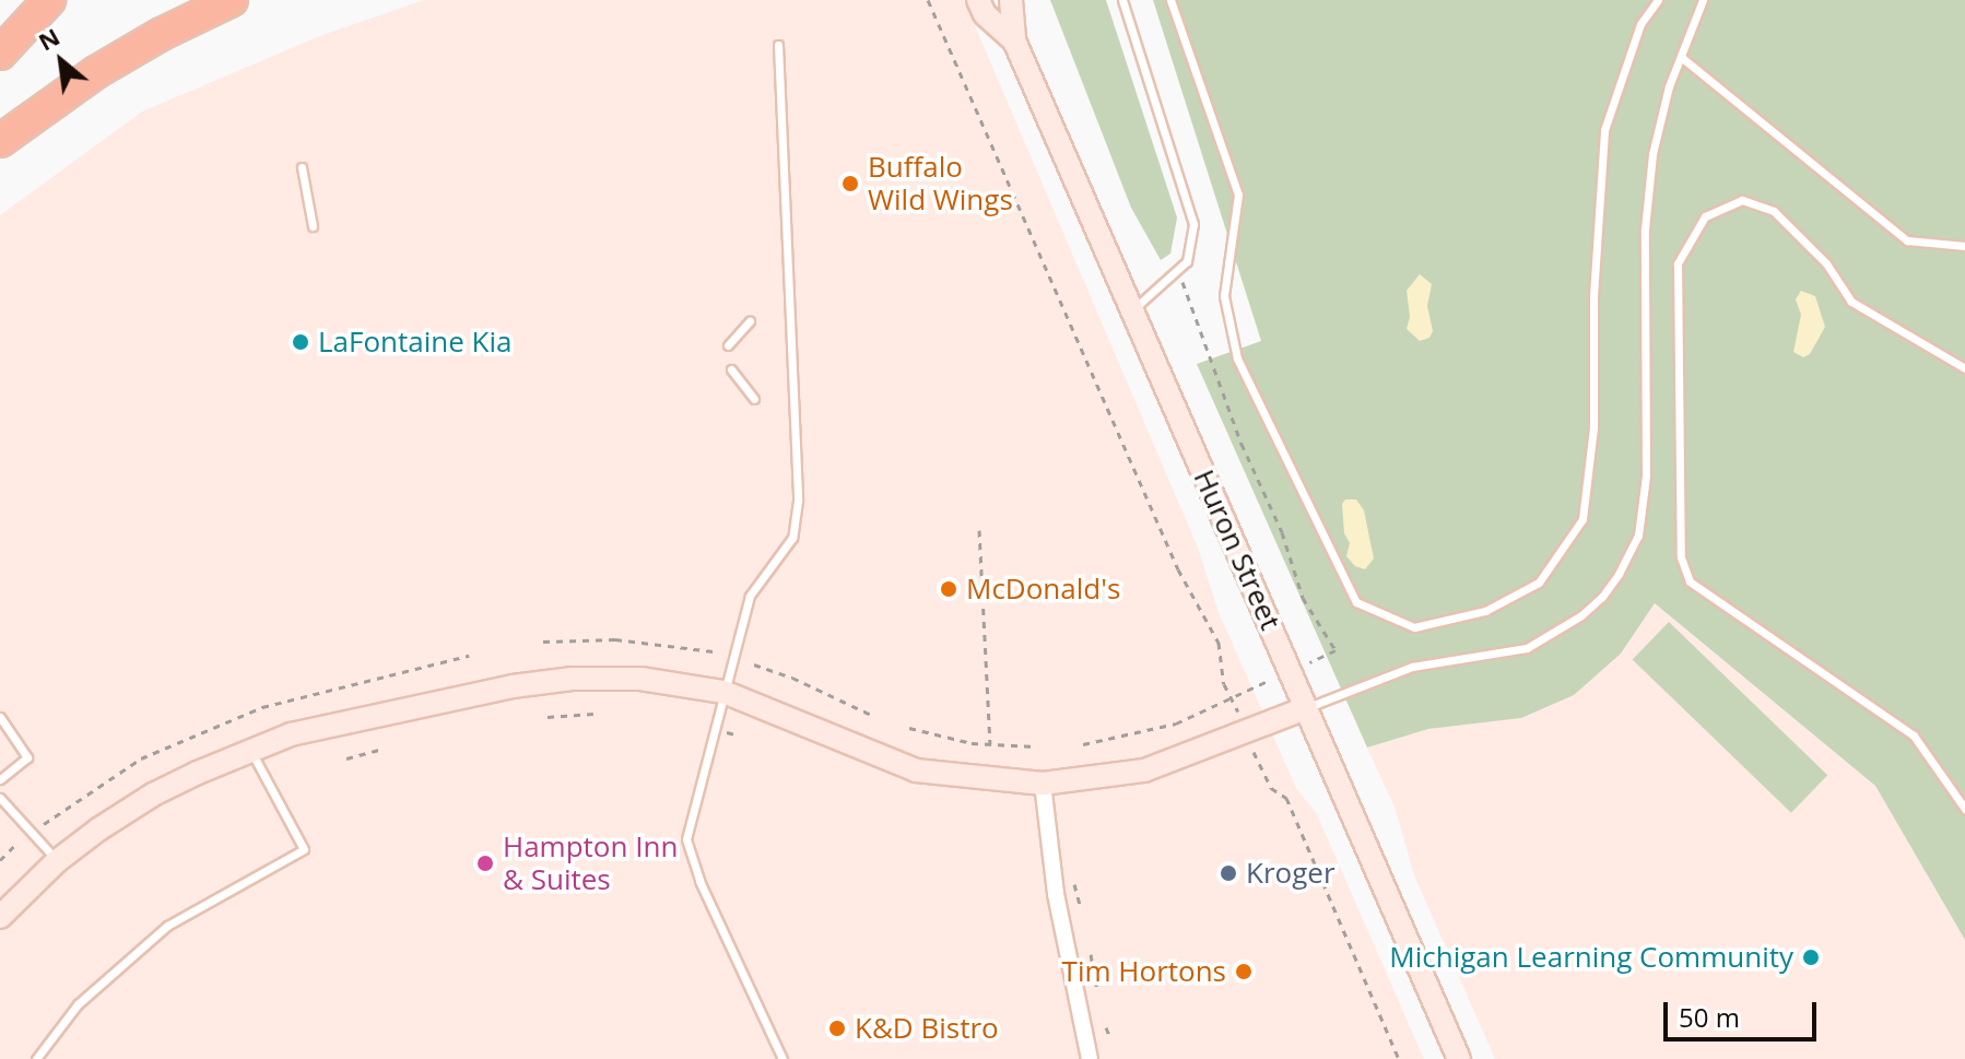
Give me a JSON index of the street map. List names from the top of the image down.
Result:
{
  "streets": {
    "street": ["Huron Street"]
  },
  "places": [
    "Buffalo Wild Wings",
    "LaFontaine Kia",
    "McDonald's",
    "Hampton Inn & Suites",
    "Kroger",
    "Michigan Learning Community",
    "Tim Hortons",
    "K&D Bistro"
  ],
  "scale_bar": "50 m",
  "north": "top left"
}
